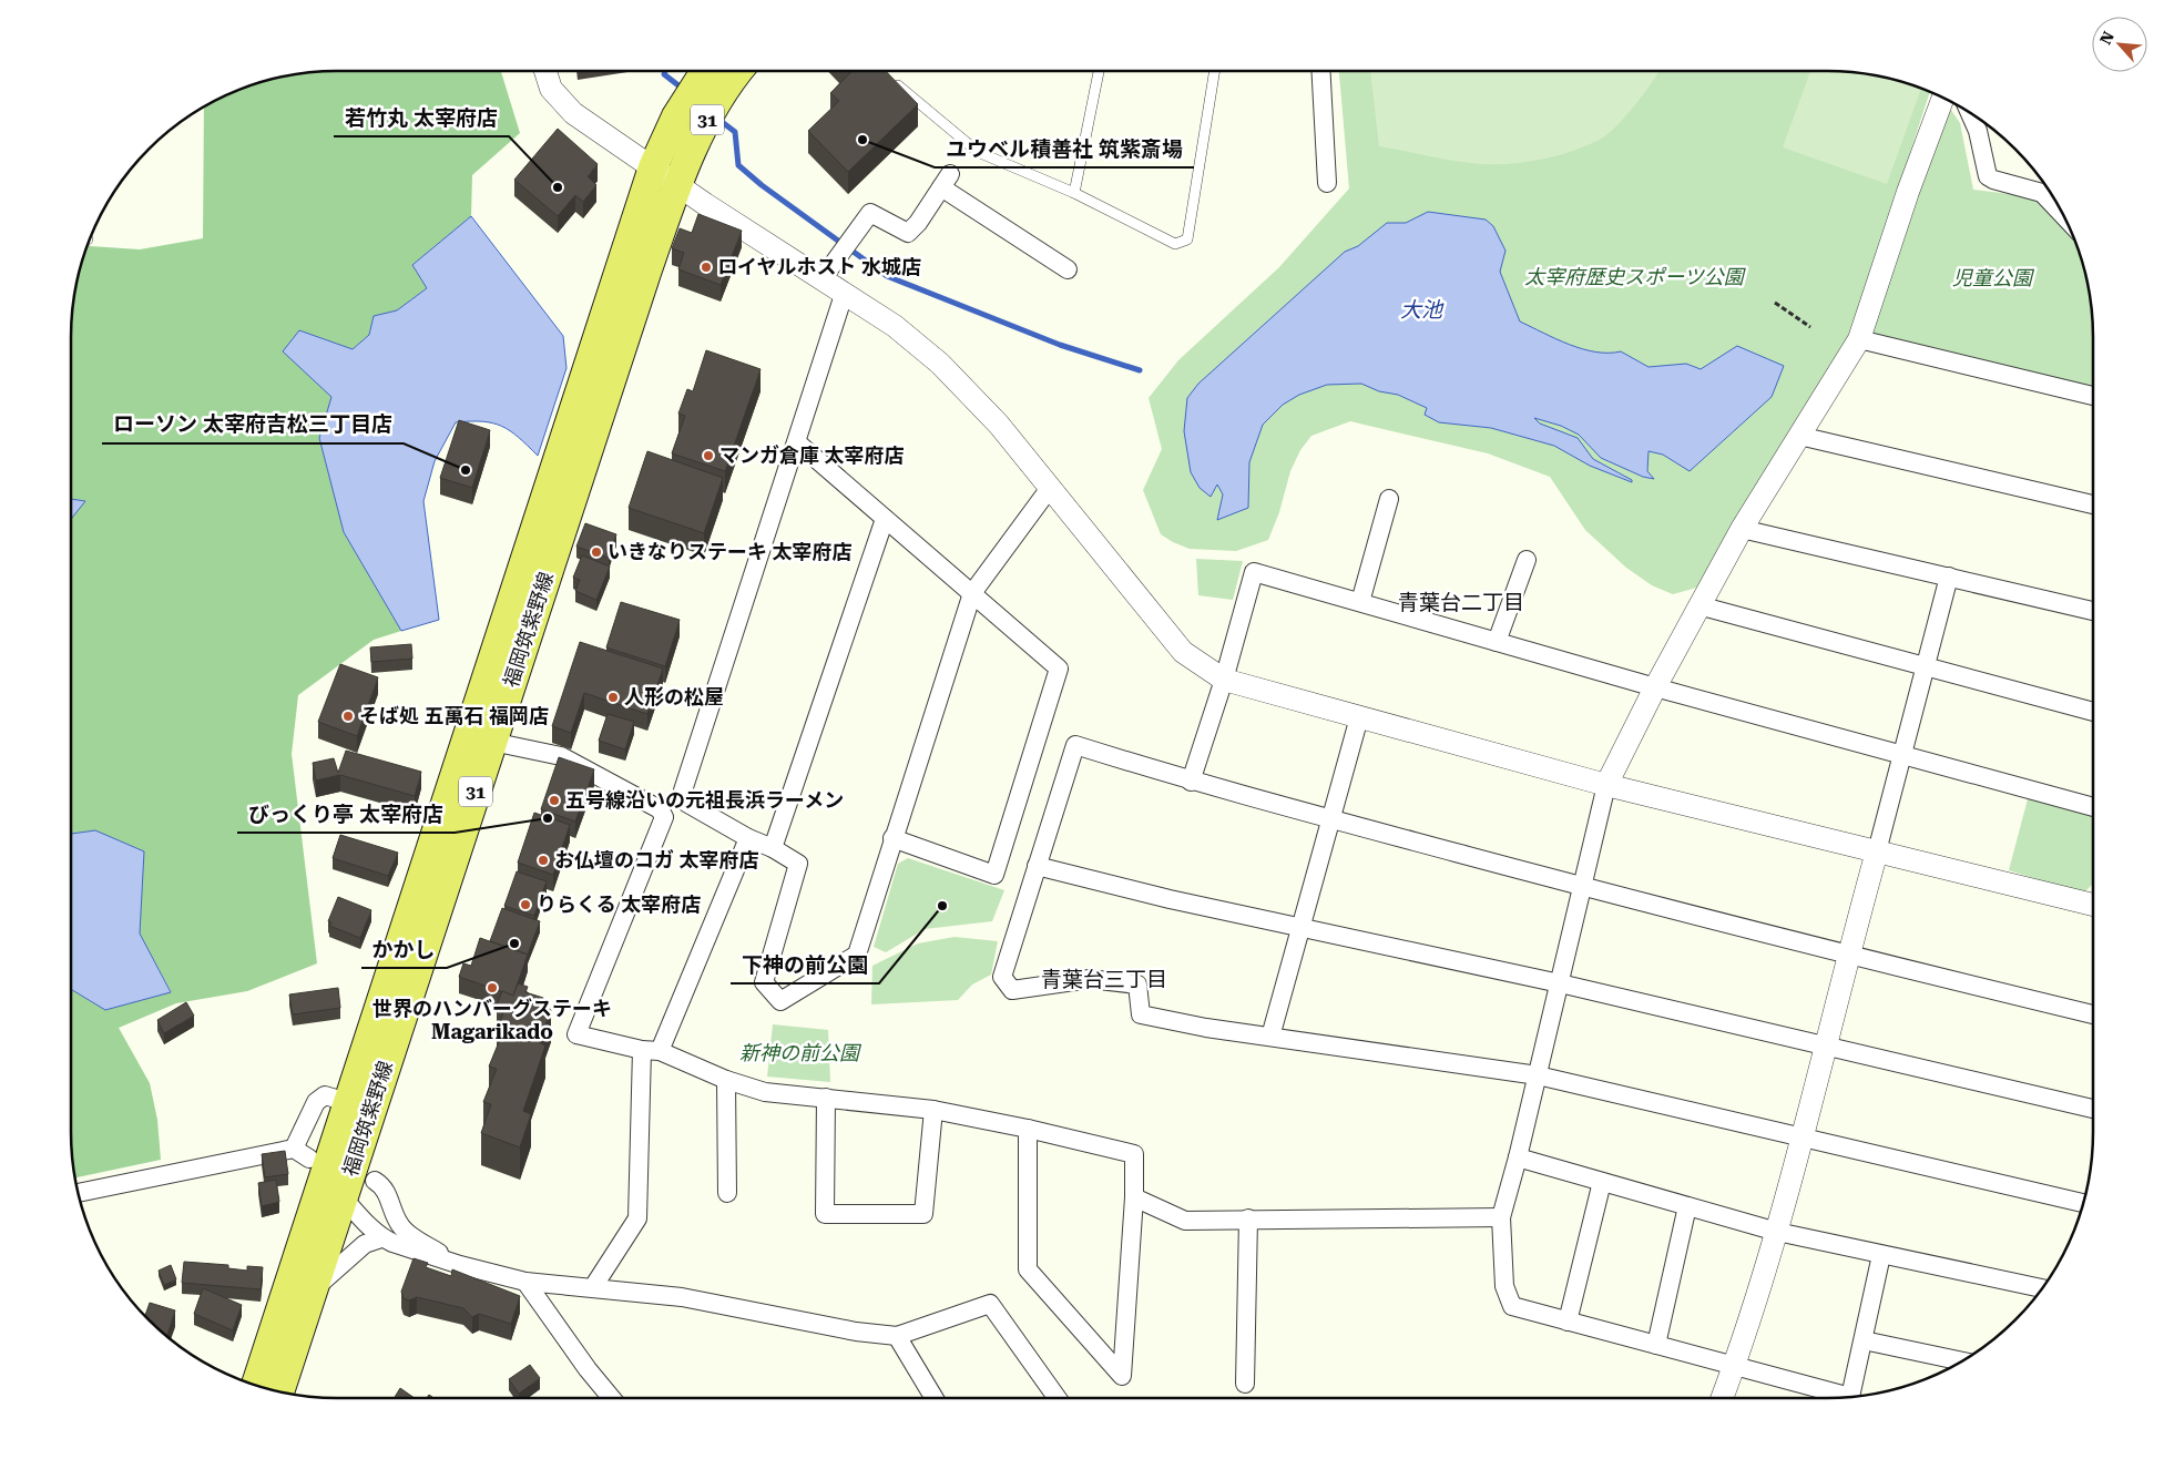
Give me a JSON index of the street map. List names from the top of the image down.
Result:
{
  "streets": {
    "main road": ["31", "福岡筑紫野線"]
  },
  "districts": ["青葉台二丁目", "青葉台三丁目"],
  "water": ["大池"],
  "parks": ["太宰府歴史スポーツ公園", "児童公園", "新神の前公園"],
  "places": [
    "ユウベル積善社 筑紫斎場",
    "若竹丸 太宰府店",
    "ロイヤルホスト 水城店",
    "マンガ倉庫 太宰府店",
    "ローソン 太宰府吉松三丁目店",
    "いきなりステーキ 太宰府店",
    "人形の松屋",
    "そば処 五萬石 福岡店",
    "五号線沿いの元祖長浜ラーメン",
    "びっくり亭 太宰府店",
    "お仏壇のコガ 太宰府店",
    "りらくる 太宰府店",
    "下神の前公園",
    "かかし",
    "世界のハンバーグステーキ Magarikado"
  ],
  "north": "top left"
}
